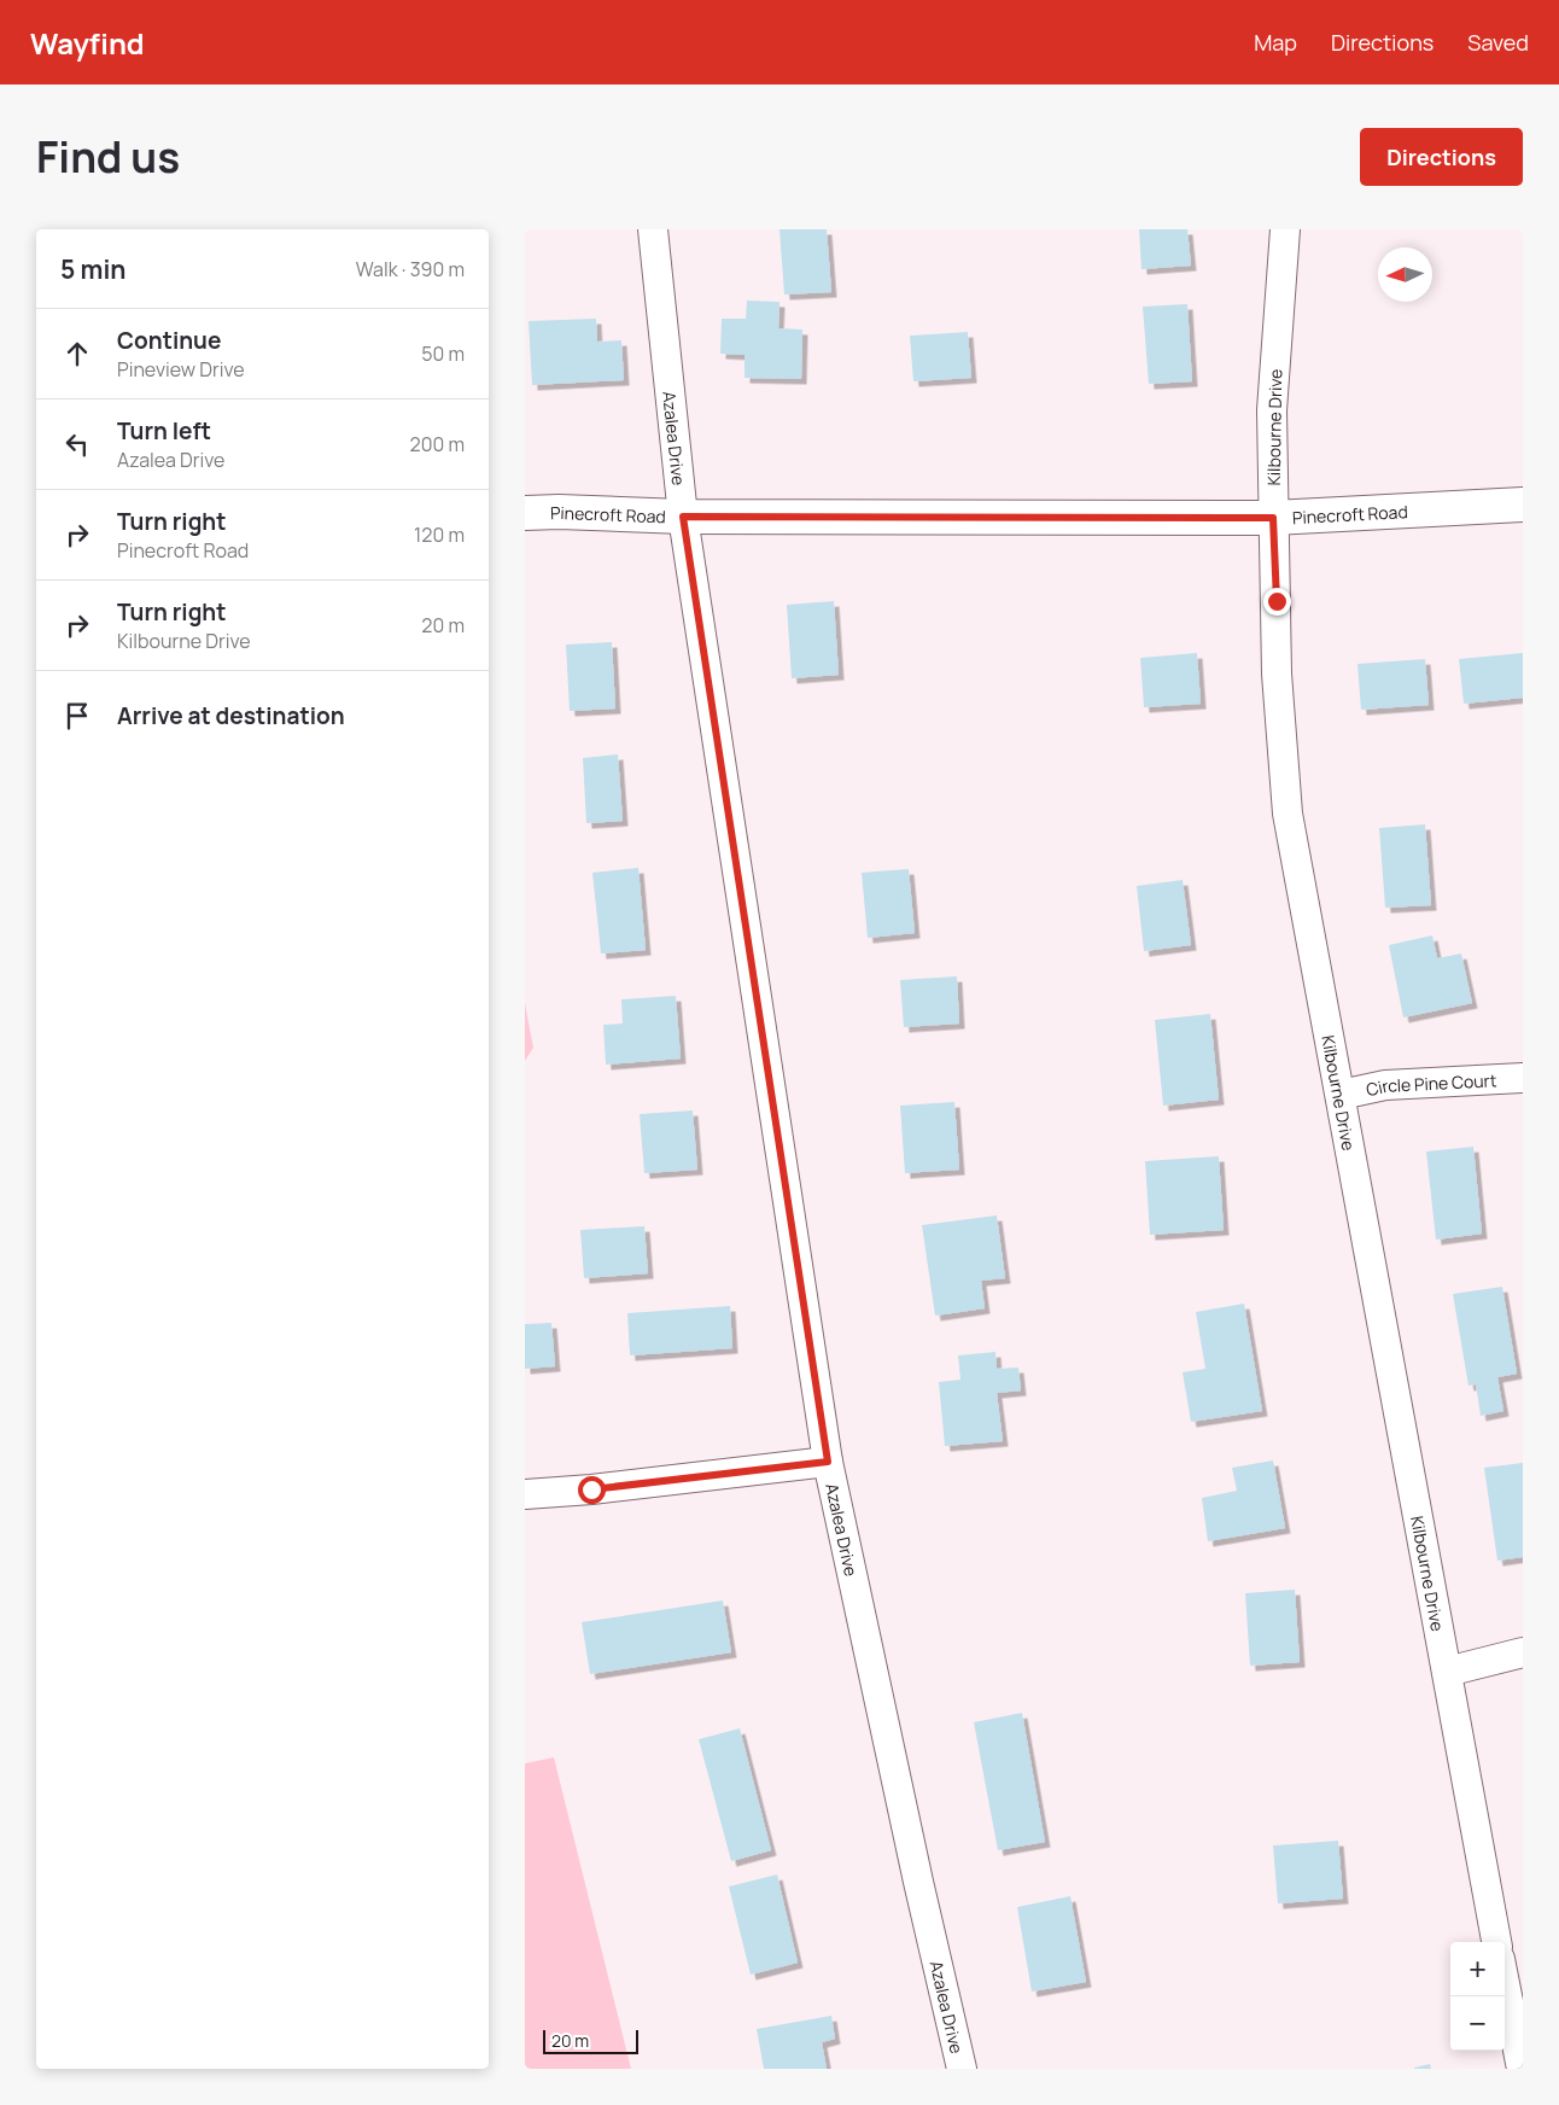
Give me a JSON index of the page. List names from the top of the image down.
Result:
{
  "streets": {
    "street": [
      "Kilbourne Drive",
      "Azalea Drive",
      "Pinecroft Road",
      "Circle Pine Court"
    ]
  },
  "crossings": [
    ["Kilbourne Drive", "Pinecroft Road"],
    ["Kilbourne Drive", "Circle Pine Court"],
    ["Azalea Drive", "Pinecroft Road"]
  ],
  "scale_bar": "20 m",
  "north": "left",
  "page": {
    "header": "Wayfind",
    "nav": ["Map", "Directions", "Saved"],
    "title": "Find us",
    "buttons": "Directions",
    "heading": ["5 min", "Walk · 390 m"],
    "list": [
      ["Continue", "Pineview Drive", "50 m"],
      ["Turn left", "Azalea Drive", "200 m"],
      ["Turn right", "Pinecroft Road", "120 m"],
      ["Turn right", "Kilbourne Drive", "20 m"],
      "Arrive at destination"
    ],
    "map_buttons": ["+", "−"],
    "scale": "20 m"
  }
}
